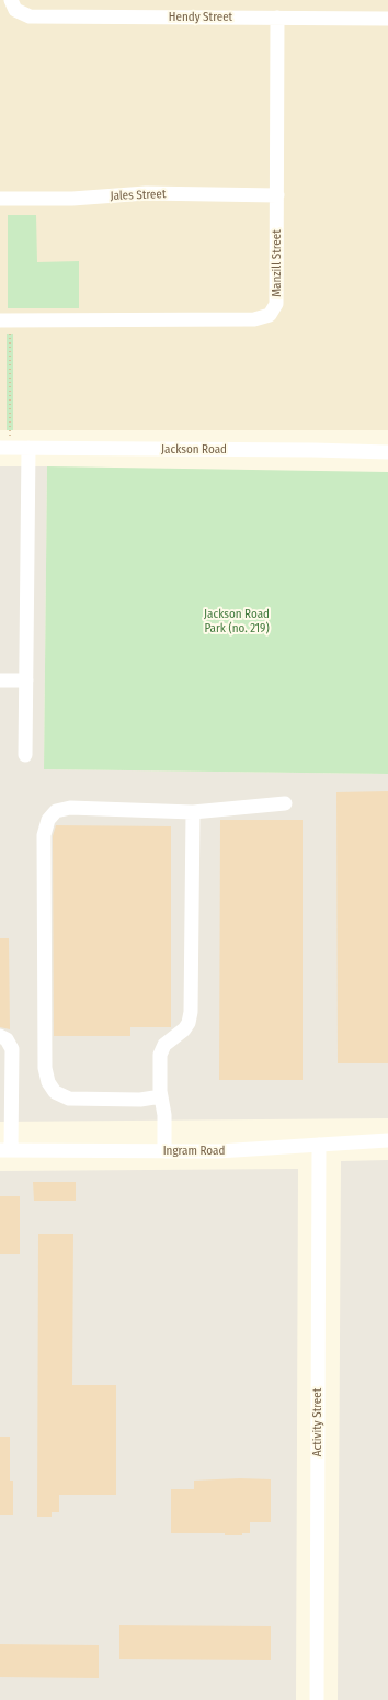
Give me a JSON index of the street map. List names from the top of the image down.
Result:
{
  "streets": {
    "street": [
      "Hendy Street",
      "Jales Street",
      "Manzill Street",
      "Jackson Road",
      "Ingram Road",
      "Activity Street"
    ]
  },
  "crossings": [
    ["Hendy Street", "Manzill Street"],
    ["Jales Street", "Manzill Street"],
    ["Ingram Road", "Activity Street"]
  ],
  "parks": ["Jackson Road Park (no. 219)"]
}
